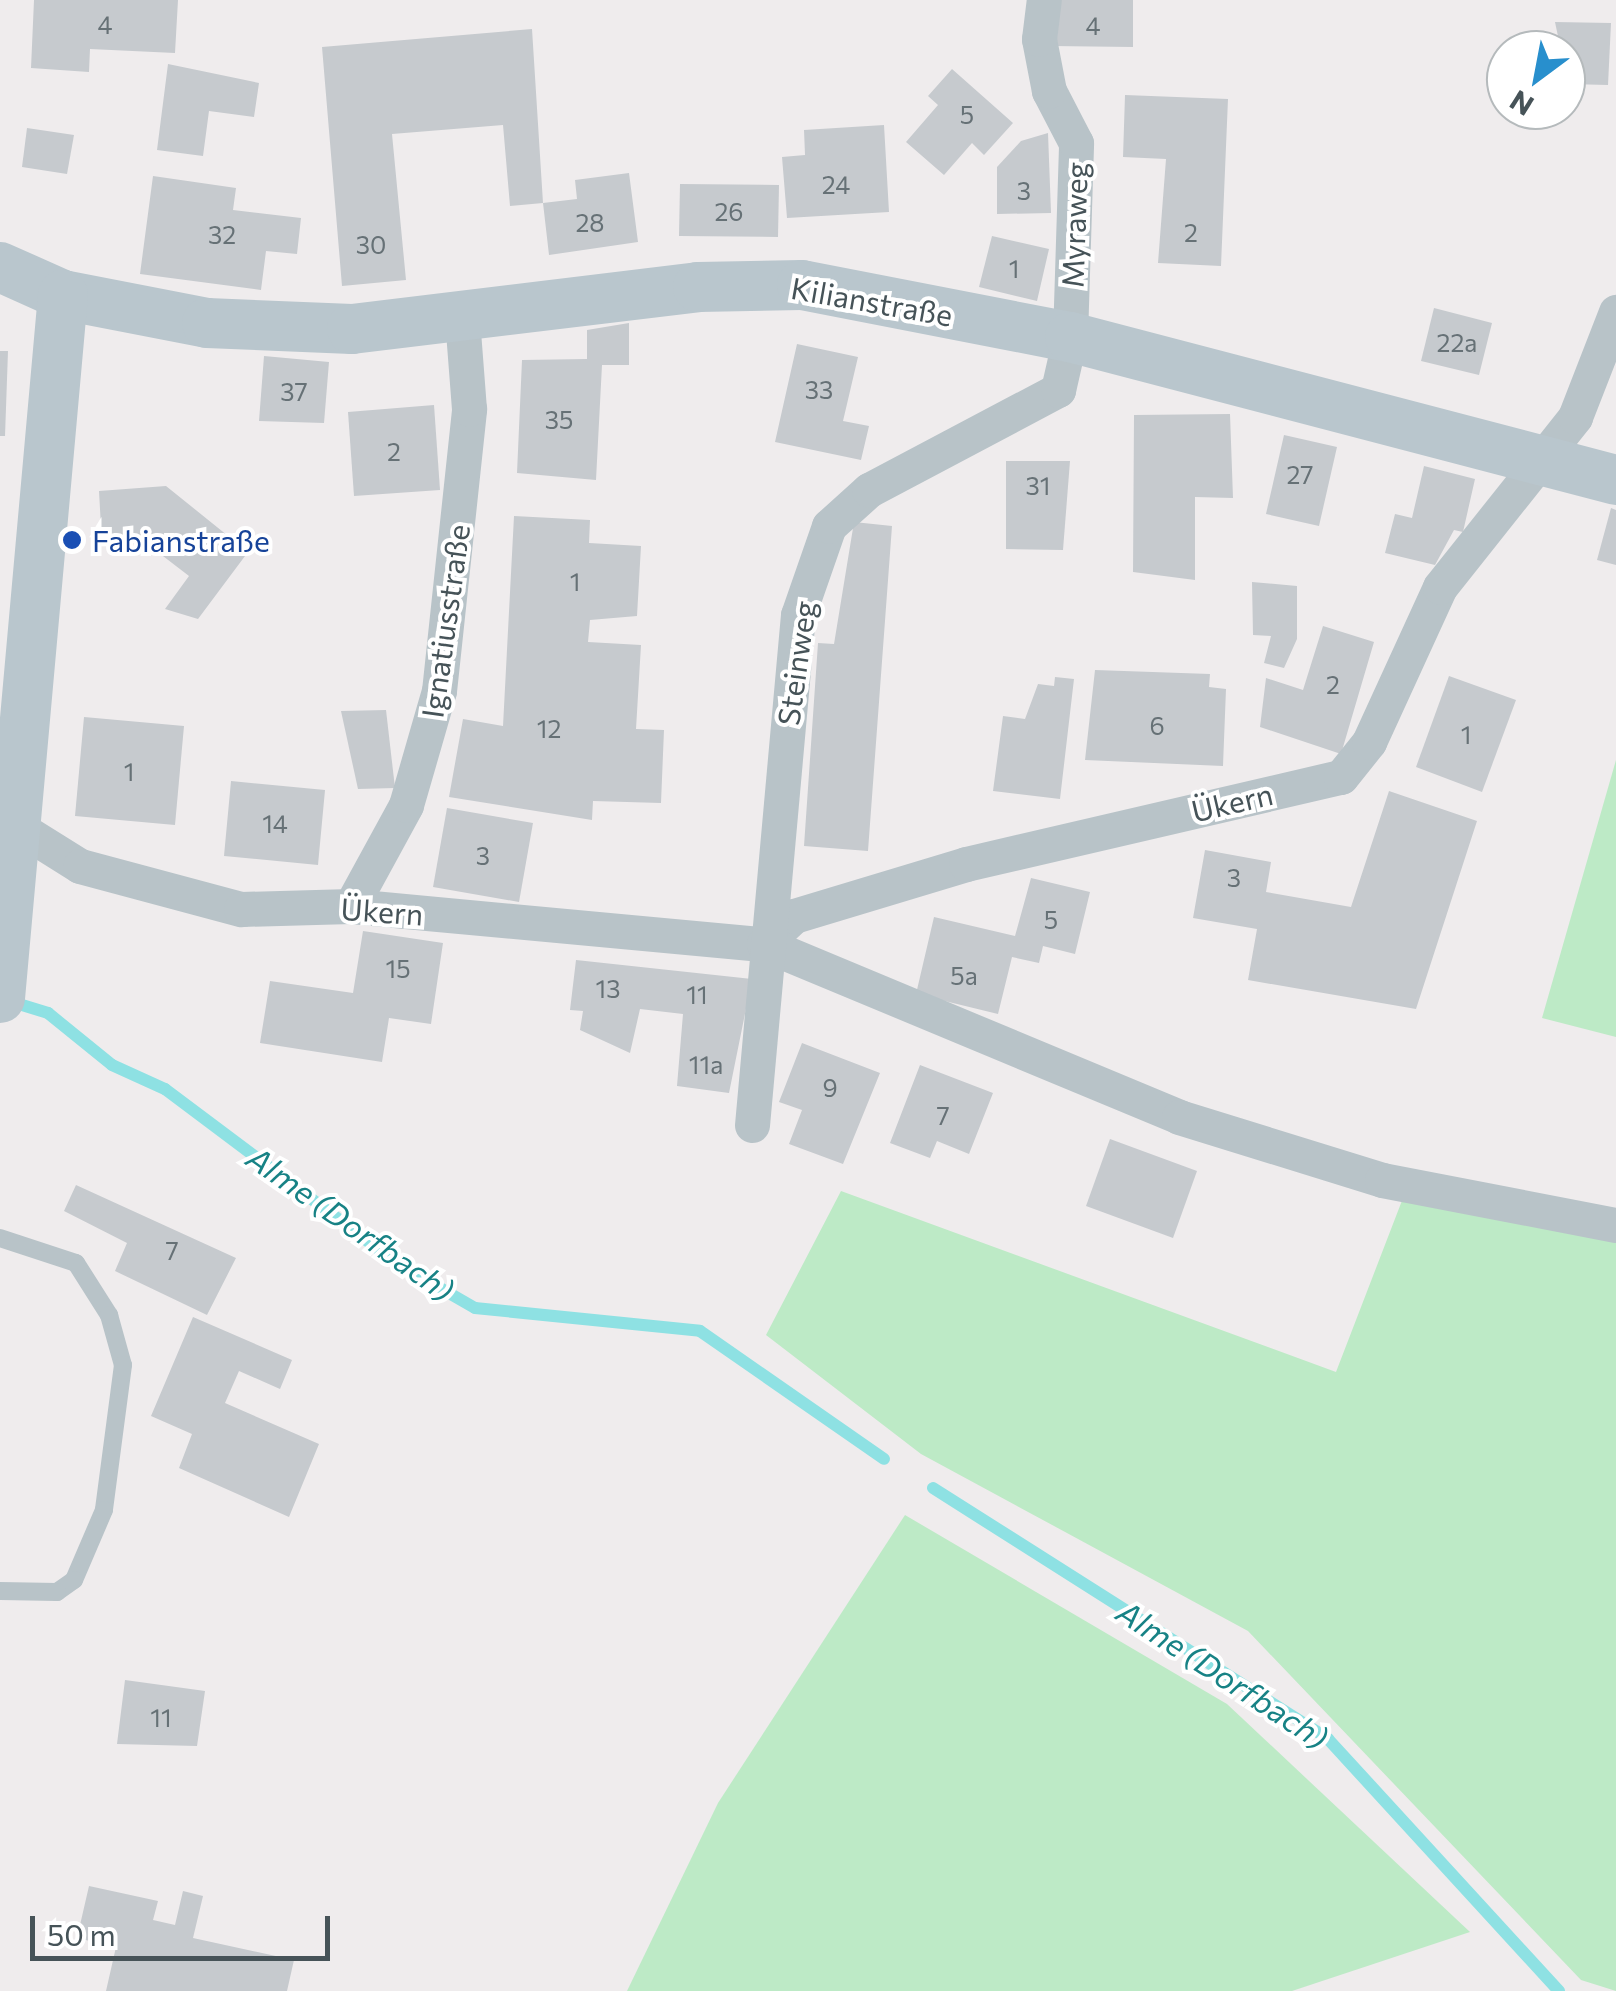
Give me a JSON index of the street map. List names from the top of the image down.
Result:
{
  "streets": {
    "main road": ["Kilianstraße"],
    "street": [
      "Myraweg",
      "Ignatiusstraße",
      "Steinweg",
      "Ükern"
    ]
  },
  "crossings": [
    ["Myraweg", "Kilianstraße"],
    ["Myraweg", "Steinweg"],
    ["Kilianstraße", "Ignatiusstraße"],
    ["Kilianstraße", "Steinweg"],
    ["Kilianstraße", "Ükern"],
    ["Ignatiusstraße", "Ükern"],
    ["Steinweg", "Ükern"]
  ],
  "water": ["Alme (Dorfbach)"],
  "places": ["Fabianstraße"],
  "house_numbers": [
    "4",
    "4",
    "5",
    "24",
    "3",
    "26",
    "28",
    "2",
    "32",
    "30",
    "1",
    "22a",
    "33",
    "37",
    "35",
    "2",
    "27",
    "31",
    "1",
    "2",
    "6",
    "12",
    "1",
    "1",
    "14",
    "3",
    "3",
    "5",
    "15",
    "5a",
    "13",
    "11",
    "11a",
    "9",
    "7",
    "7",
    "11"
  ],
  "scale_bar": "50 m",
  "north": "bottom left"
}
